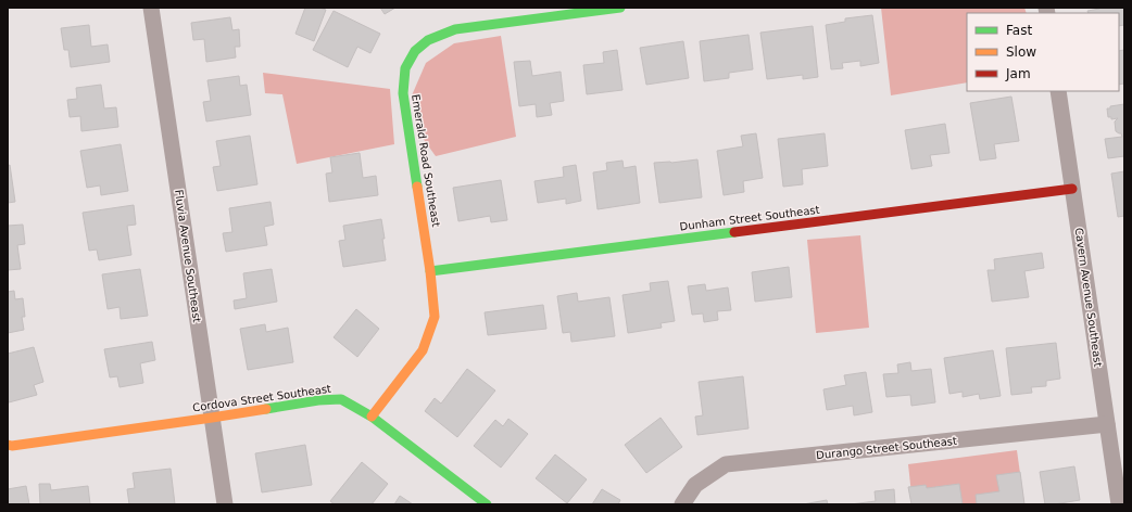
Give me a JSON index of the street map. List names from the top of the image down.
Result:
{
  "streets": {
    "street": [
      "Emerald Road Southeast",
      "Dunham Street Southeast",
      "Fluvia Avenue Southeast",
      "Cavern Avenue Southeast",
      "Cordova Street Southeast",
      "Durango Street Southeast"
    ]
  },
  "crossings": [
    ["Emerald Road Southeast", "Dunham Street Southeast"],
    ["Emerald Road Southeast", "Cordova Street Southeast"],
    ["Dunham Street Southeast", "Cavern Avenue Southeast"],
    ["Fluvia Avenue Southeast", "Cordova Street Southeast"],
    ["Cavern Avenue Southeast", "Durango Street Southeast"]
  ],
  "legend": ["Fast", "Slow", "Jam"]
}
